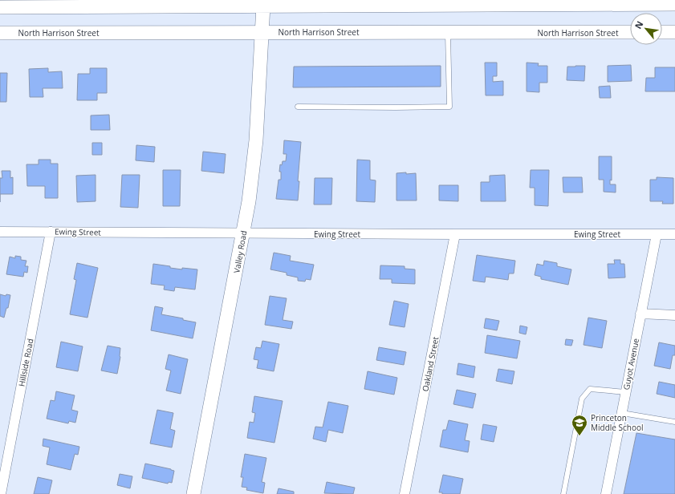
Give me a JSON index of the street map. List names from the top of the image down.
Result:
{
  "streets": {
    "street": [
      "North Harrison Street",
      "Ewing Street",
      "Valley Road",
      "Hillside Road",
      "Oakland Street",
      "Guyot Avenue"
    ]
  },
  "crossings": [
    ["North Harrison Street", "Valley Road"],
    ["Ewing Street", "Valley Road"],
    ["Ewing Street", "Hillside Road"],
    ["Ewing Street", "Oakland Street"],
    ["Ewing Street", "Guyot Avenue"]
  ],
  "places": {
    "school or university": ["Princeton Middle School"]
  },
  "north": "top left"
}
